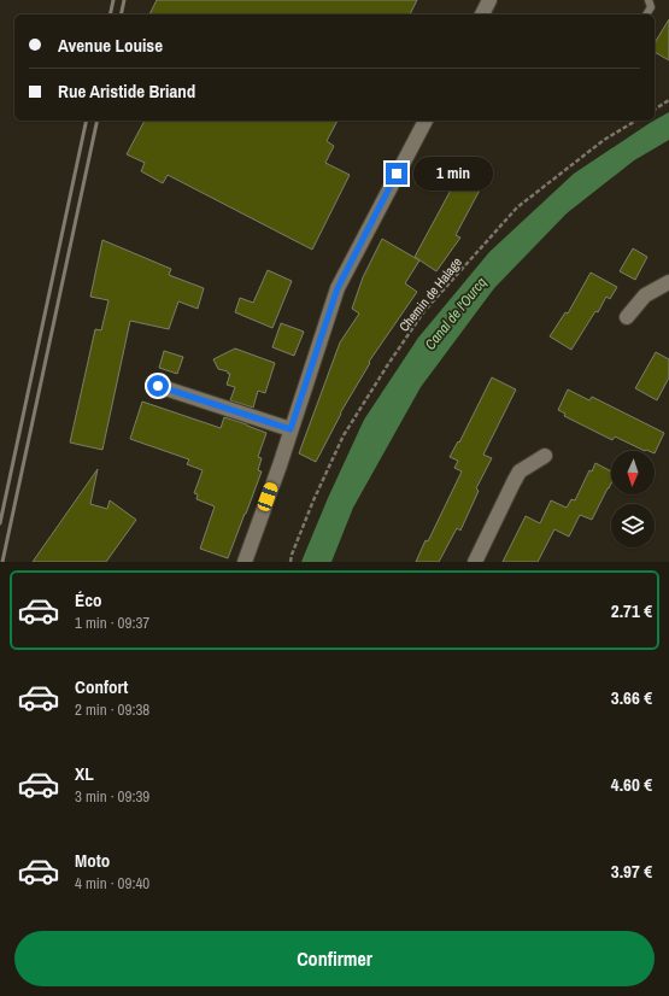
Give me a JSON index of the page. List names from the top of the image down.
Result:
{
  "streets": {
    "path": ["Chemin de Halage"]
  },
  "water": ["Canal de l'Ourcq"],
  "north": "bottom",
  "page": {
    "banner": ["Avenue Louise", "Rue Aristide Briand"],
    "bubble": "1 min",
    "list": [
      {
        "name": "Éco",
        "note": "1 min · 09:37",
        "value": "2.71 €"
      },
      {
        "name": "Confort",
        "note": "2 min · 09:38",
        "value": "3.66 €"
      },
      {
        "name": "XL",
        "note": "3 min · 09:39",
        "value": "4.60 €"
      },
      {
        "name": "Moto",
        "note": "4 min · 09:40",
        "value": "3.97 €"
      }
    ],
    "buttons": "Confirmer"
  }
}
